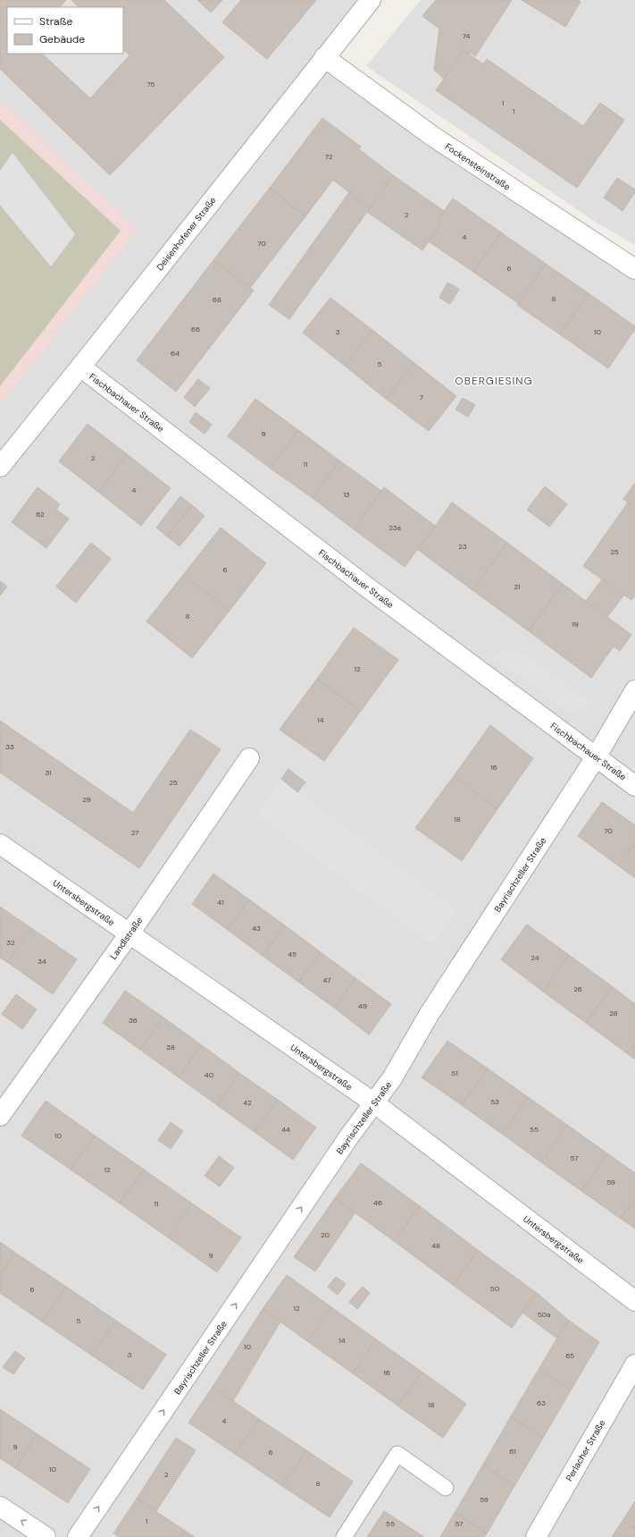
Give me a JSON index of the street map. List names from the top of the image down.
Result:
{
  "streets": {
    "street": [
      "Fockensteinstraße",
      "Deisenhofener Straße",
      "Fischbachauer Straße",
      "Bayrischzeller Straße",
      "Untersbergstraße",
      "Landlstraße",
      "Perlacher Straße"
    ]
  },
  "crossings": [
    ["Fockensteinstraße", "Deisenhofener Straße"],
    ["Deisenhofener Straße", "Fischbachauer Straße"],
    ["Fischbachauer Straße", "Bayrischzeller Straße"],
    ["Bayrischzeller Straße", "Untersbergstraße"],
    ["Untersbergstraße", "Landlstraße"]
  ],
  "one_way": ["Bayrischzeller Straße"],
  "districts": ["OBERGIESING"],
  "house_numbers": [
    "74",
    "75",
    "1",
    "1",
    "72",
    "2",
    "4",
    "70",
    "6",
    "8",
    "68",
    "66",
    "3",
    "10",
    "64",
    "5",
    "7",
    "9",
    "2",
    "11",
    "4",
    "13",
    "62",
    "23a",
    "23",
    "25",
    "6",
    "21",
    "8",
    "19",
    "12",
    "14",
    "33",
    "16",
    "31",
    "25",
    "29",
    "18",
    "70",
    "27",
    "41",
    "43",
    "32",
    "45",
    "24",
    "34",
    "47",
    "26",
    "49",
    "28",
    "36",
    "38",
    "51",
    "40",
    "53",
    "42",
    "44",
    "55",
    "10",
    "57",
    "12",
    "59",
    "46",
    "11",
    "20",
    "48",
    "9",
    "50",
    "6",
    "12",
    "50a",
    "5",
    "14",
    "10",
    "3",
    "65",
    "16",
    "63",
    "18",
    "4",
    "9",
    "61",
    "6",
    "10",
    "2",
    "8",
    "59",
    "1",
    "55",
    "57"
  ],
  "legend": ["Straße", "Gebäude"]
}
